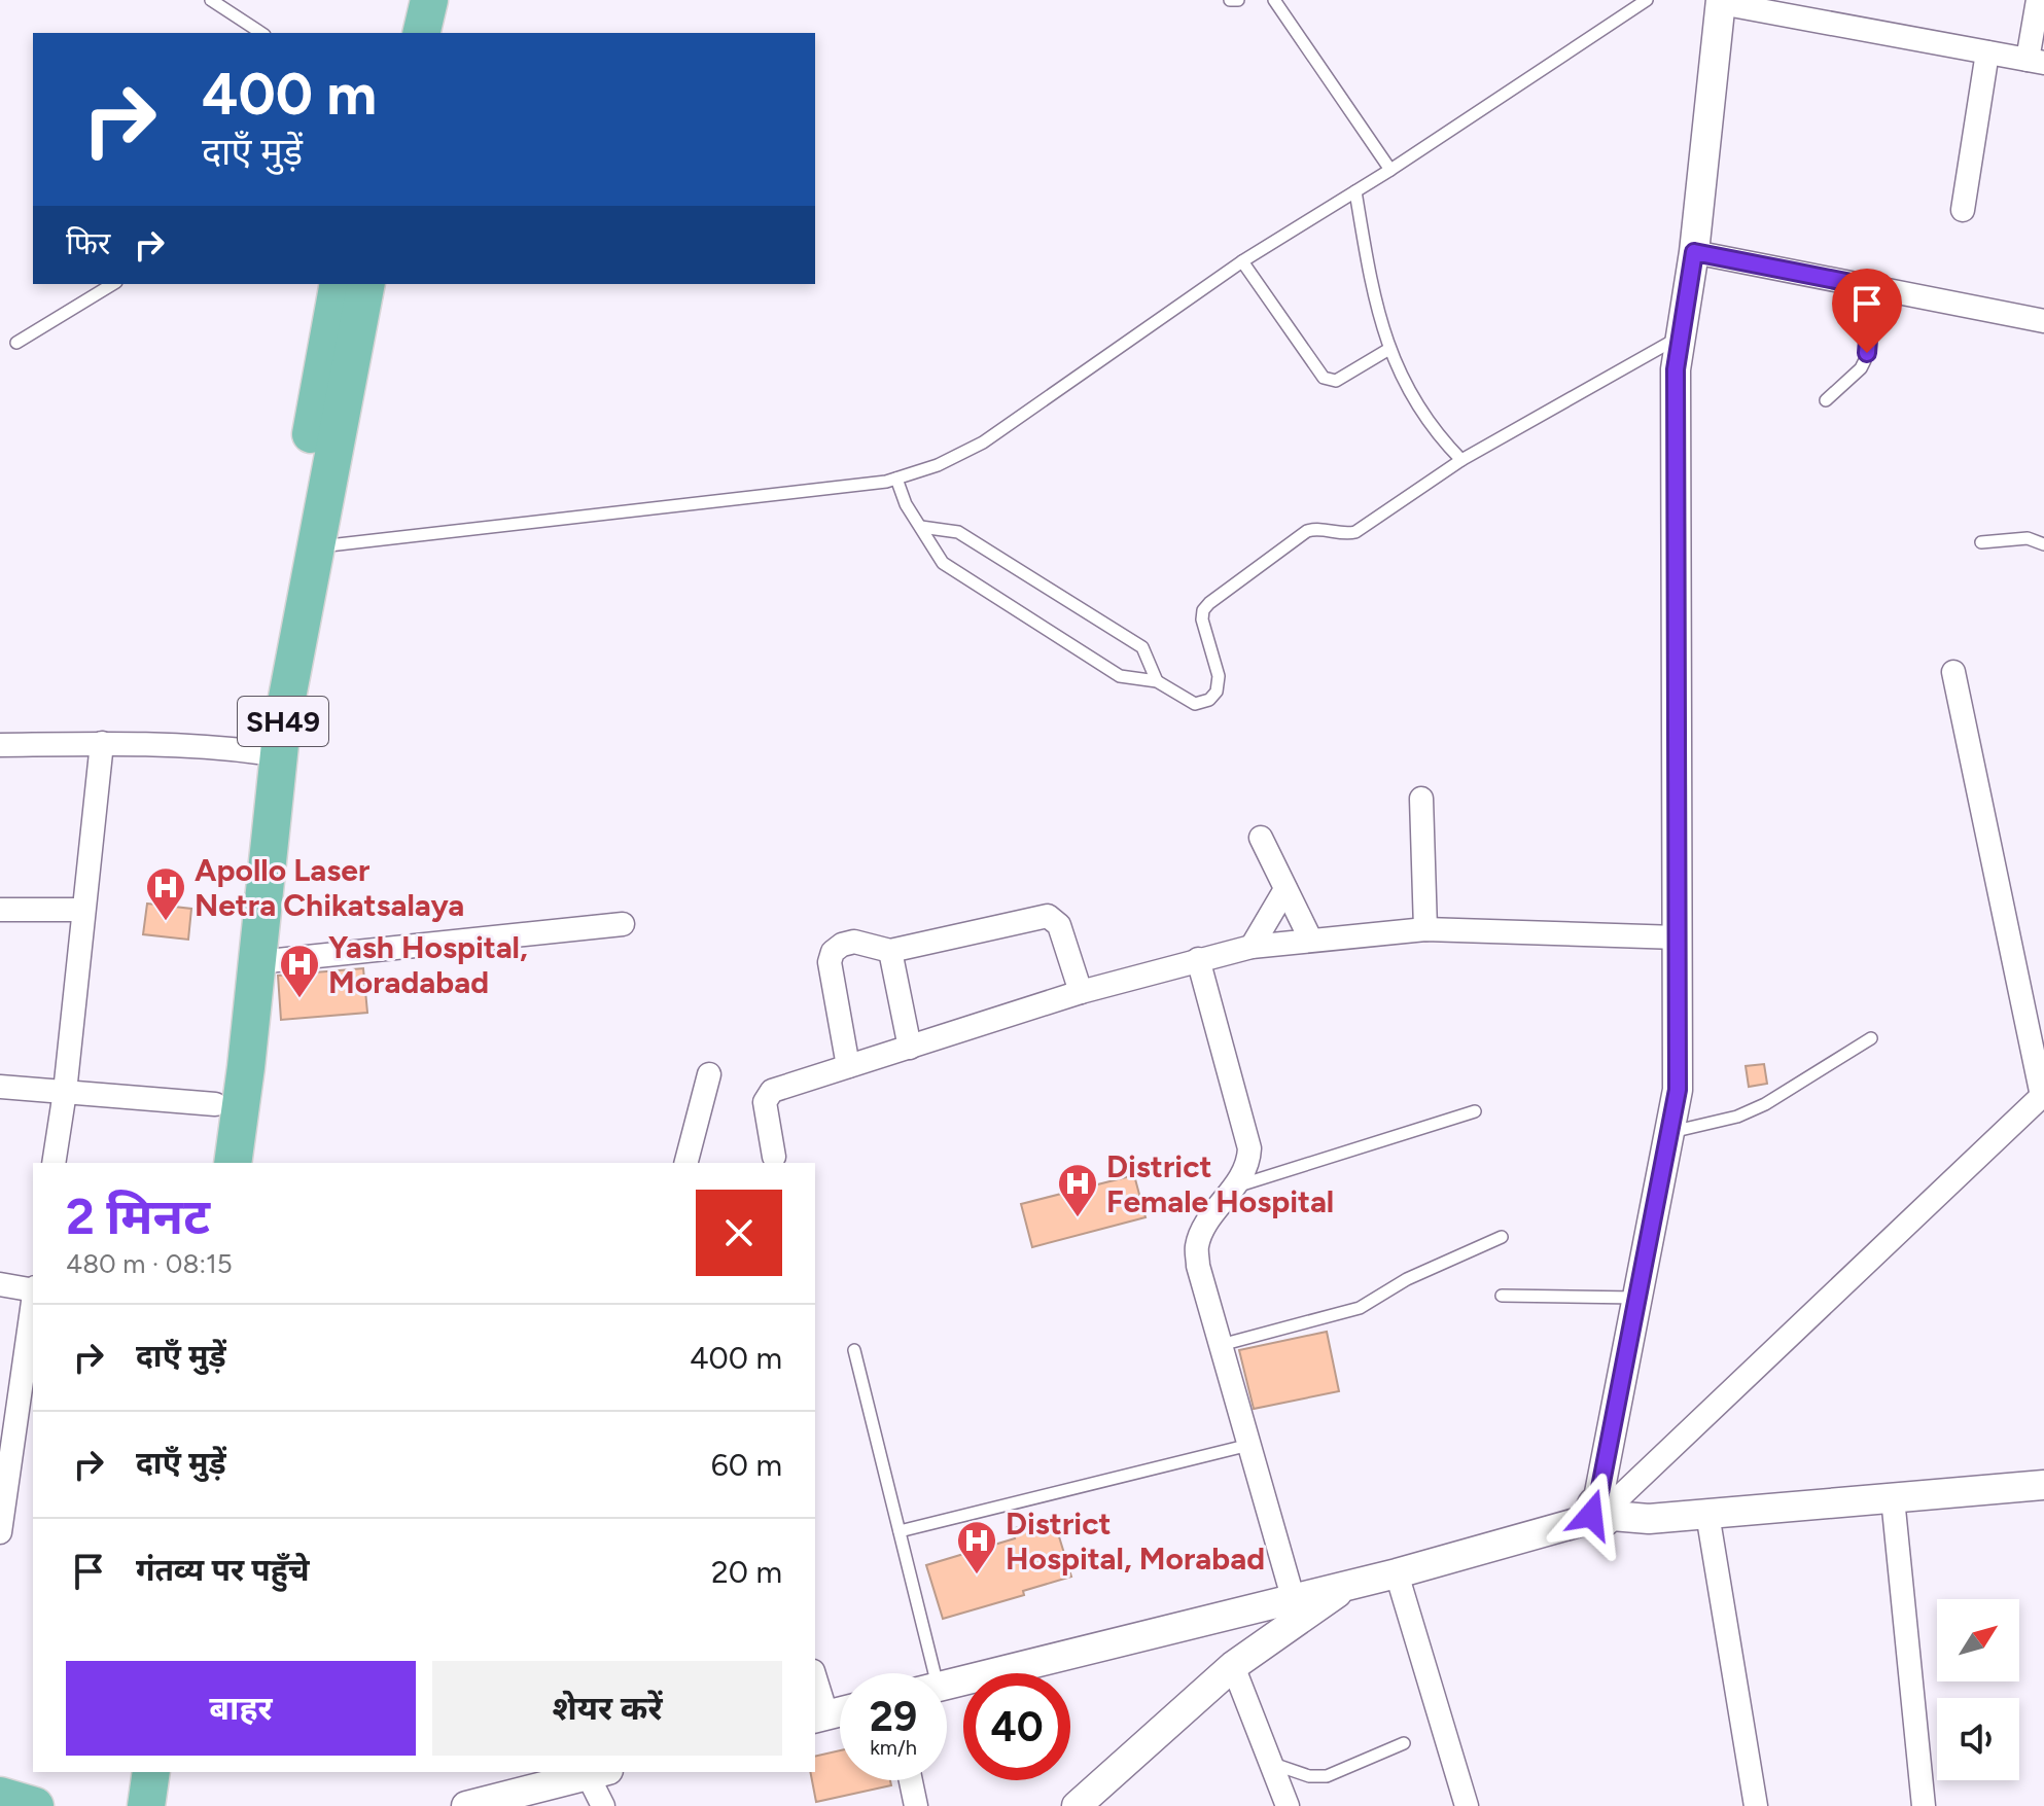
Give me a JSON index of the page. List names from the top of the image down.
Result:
{
  "streets": {
    "main road": ["SH49"]
  },
  "places": {
    "hospital": [
      "Apollo Laser Netra Chikatsalaya",
      "Yash Hospital, Moradabad",
      "District Female Hospital",
      "District Hospital, Morabad"
    ]
  },
  "north": "top right",
  "page": {
    "turn": ["400 m", "दाएँ मुड़ें"],
    "then": "फिर",
    "heading": ["2 मिनट", "480 m · 08:15"],
    "list": [
      {
        "name": "दाएँ मुड़ें",
        "value": "400 m"
      },
      {
        "name": "दाएँ मुड़ें",
        "value": "60 m"
      },
      {
        "name": "गंतव्य पर पहुँचे",
        "value": "20 m"
      }
    ],
    "buttons": ["बाहर", "शेयर करें"],
    "speed": "29 km/h",
    "limit": "40"
  }
}
